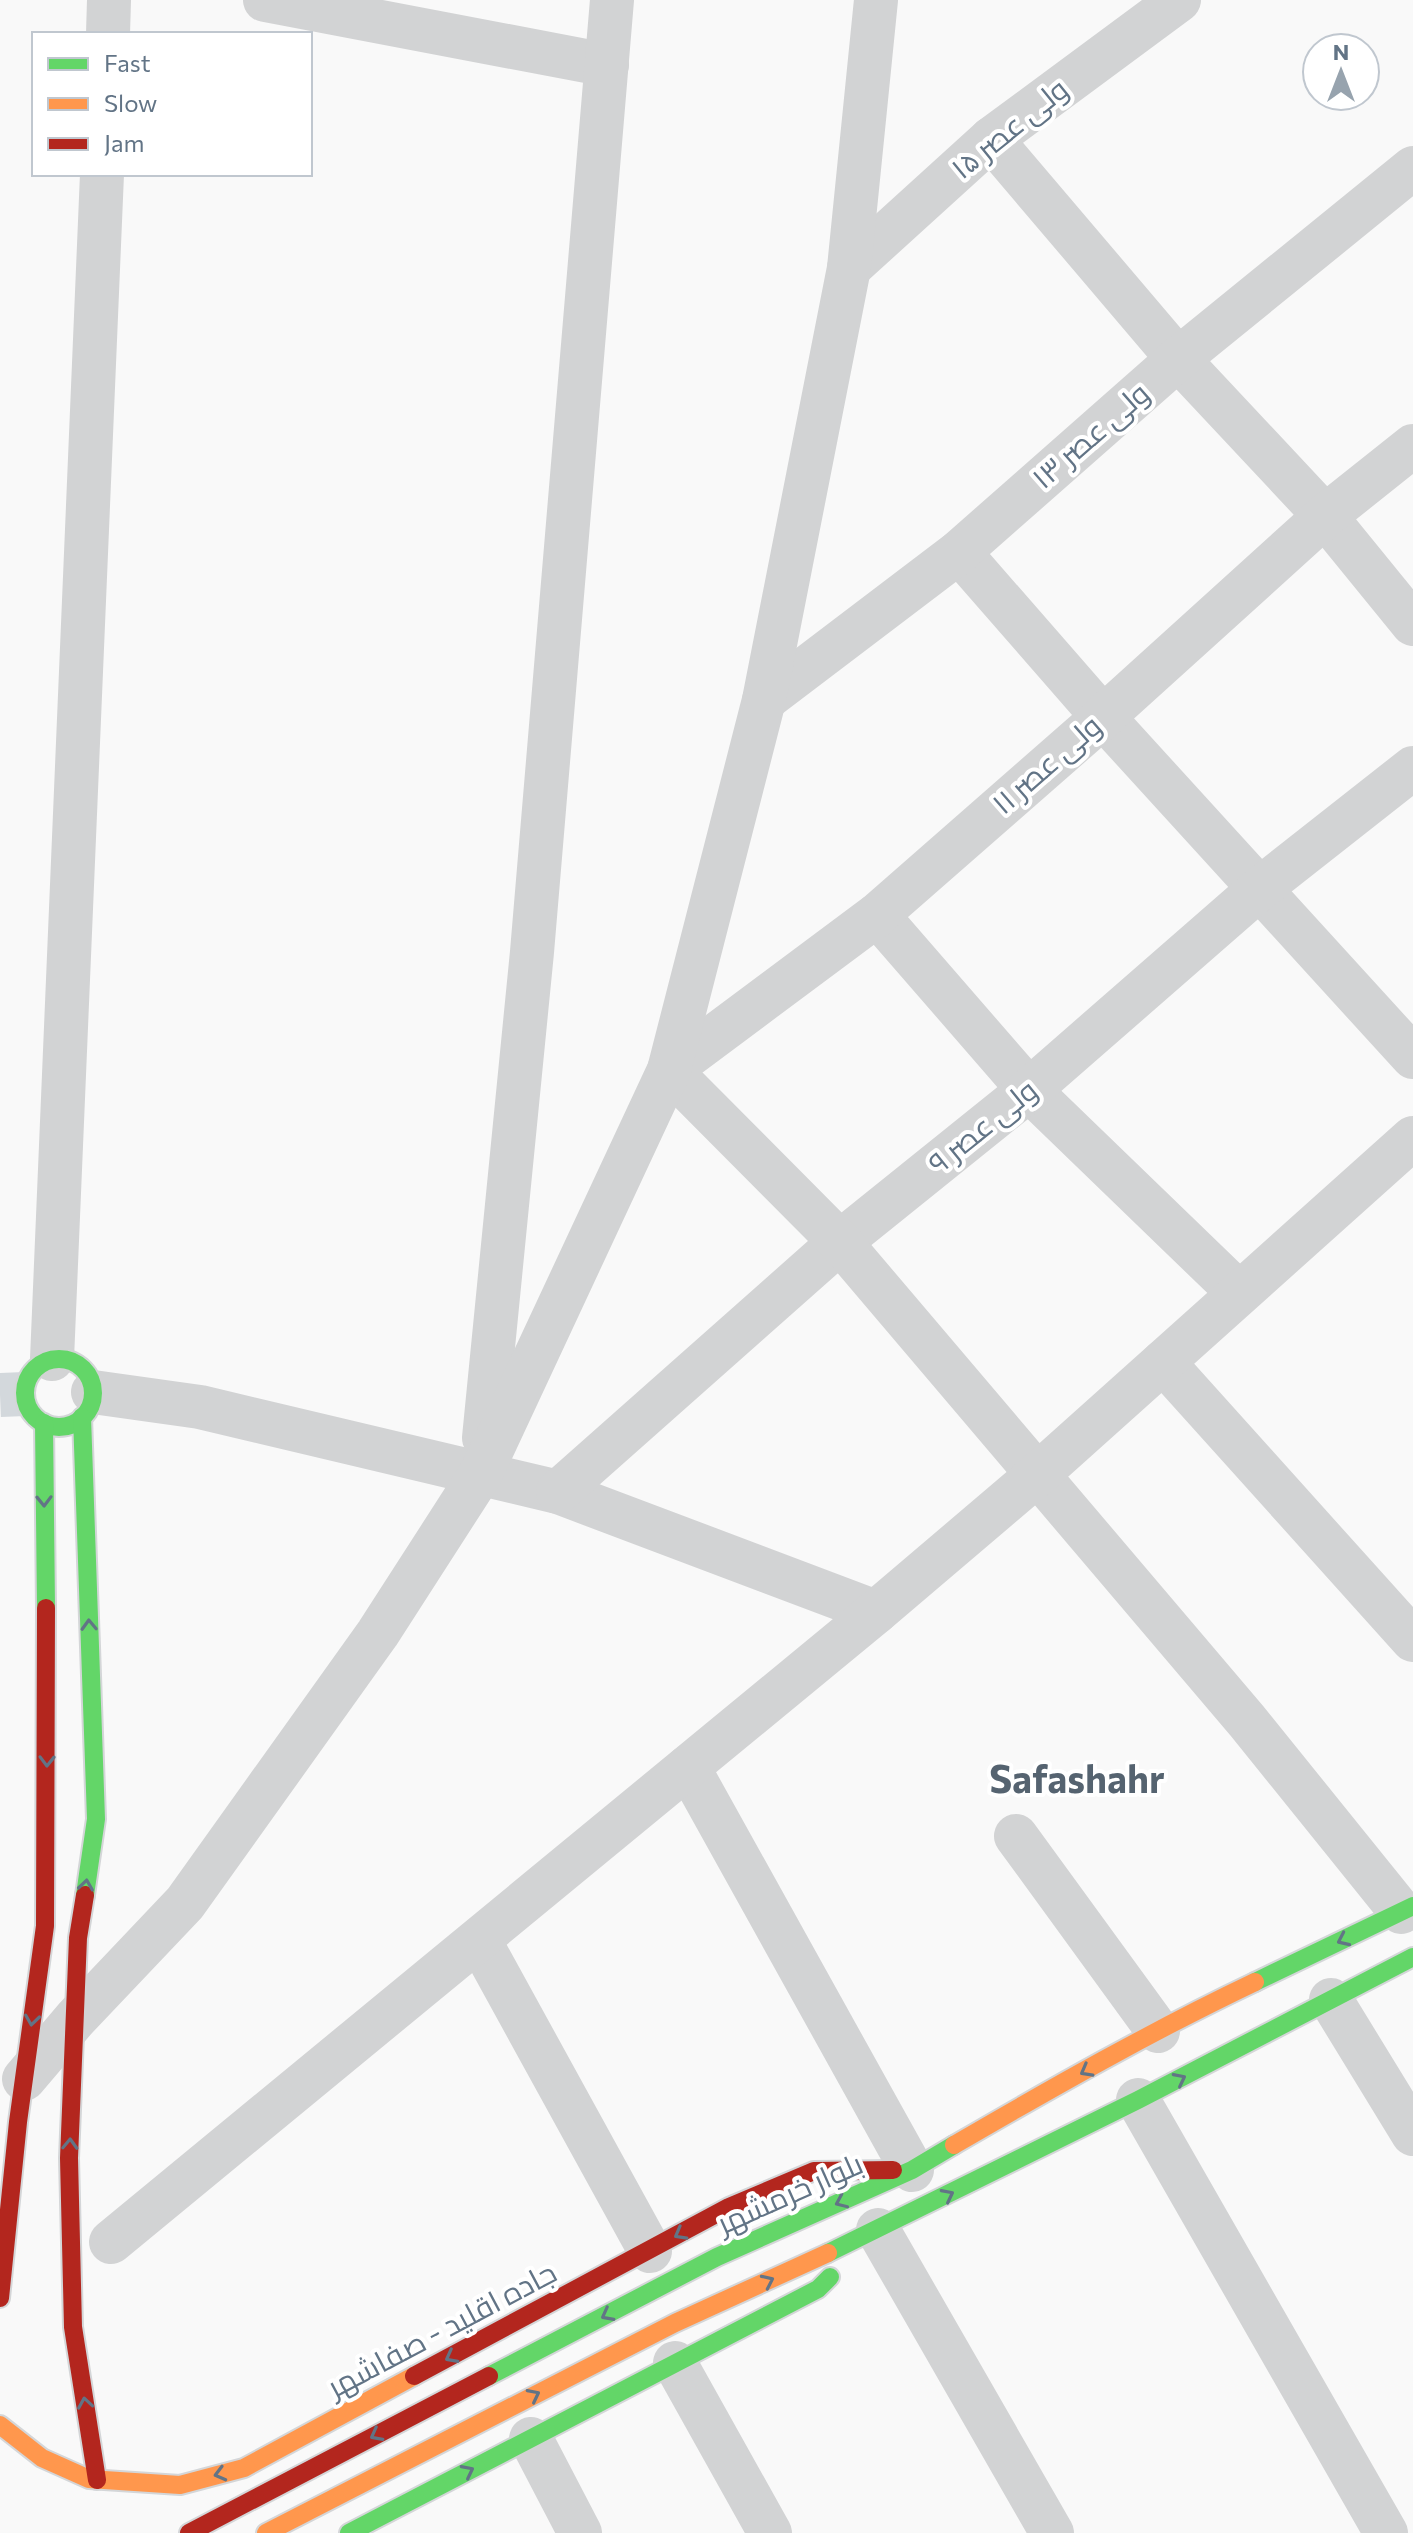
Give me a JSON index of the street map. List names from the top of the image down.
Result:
{
  "streets": {
    "main road": ["بلوار خرمشهر", "جاده اقلید - صفاشهر"],
    "street": [
      "ولی عصر ۱۵",
      "ولی عصر ۱۳",
      "ولی عصر ۱۱",
      "ولی عصر ۹"
    ]
  },
  "crossings": [
    ["بلوار خرمشهر", "جاده اقلید - صفاشهر"]
  ],
  "districts": ["Safashahr"],
  "legend": ["Fast", "Slow", "Jam"],
  "north": "top"
}
